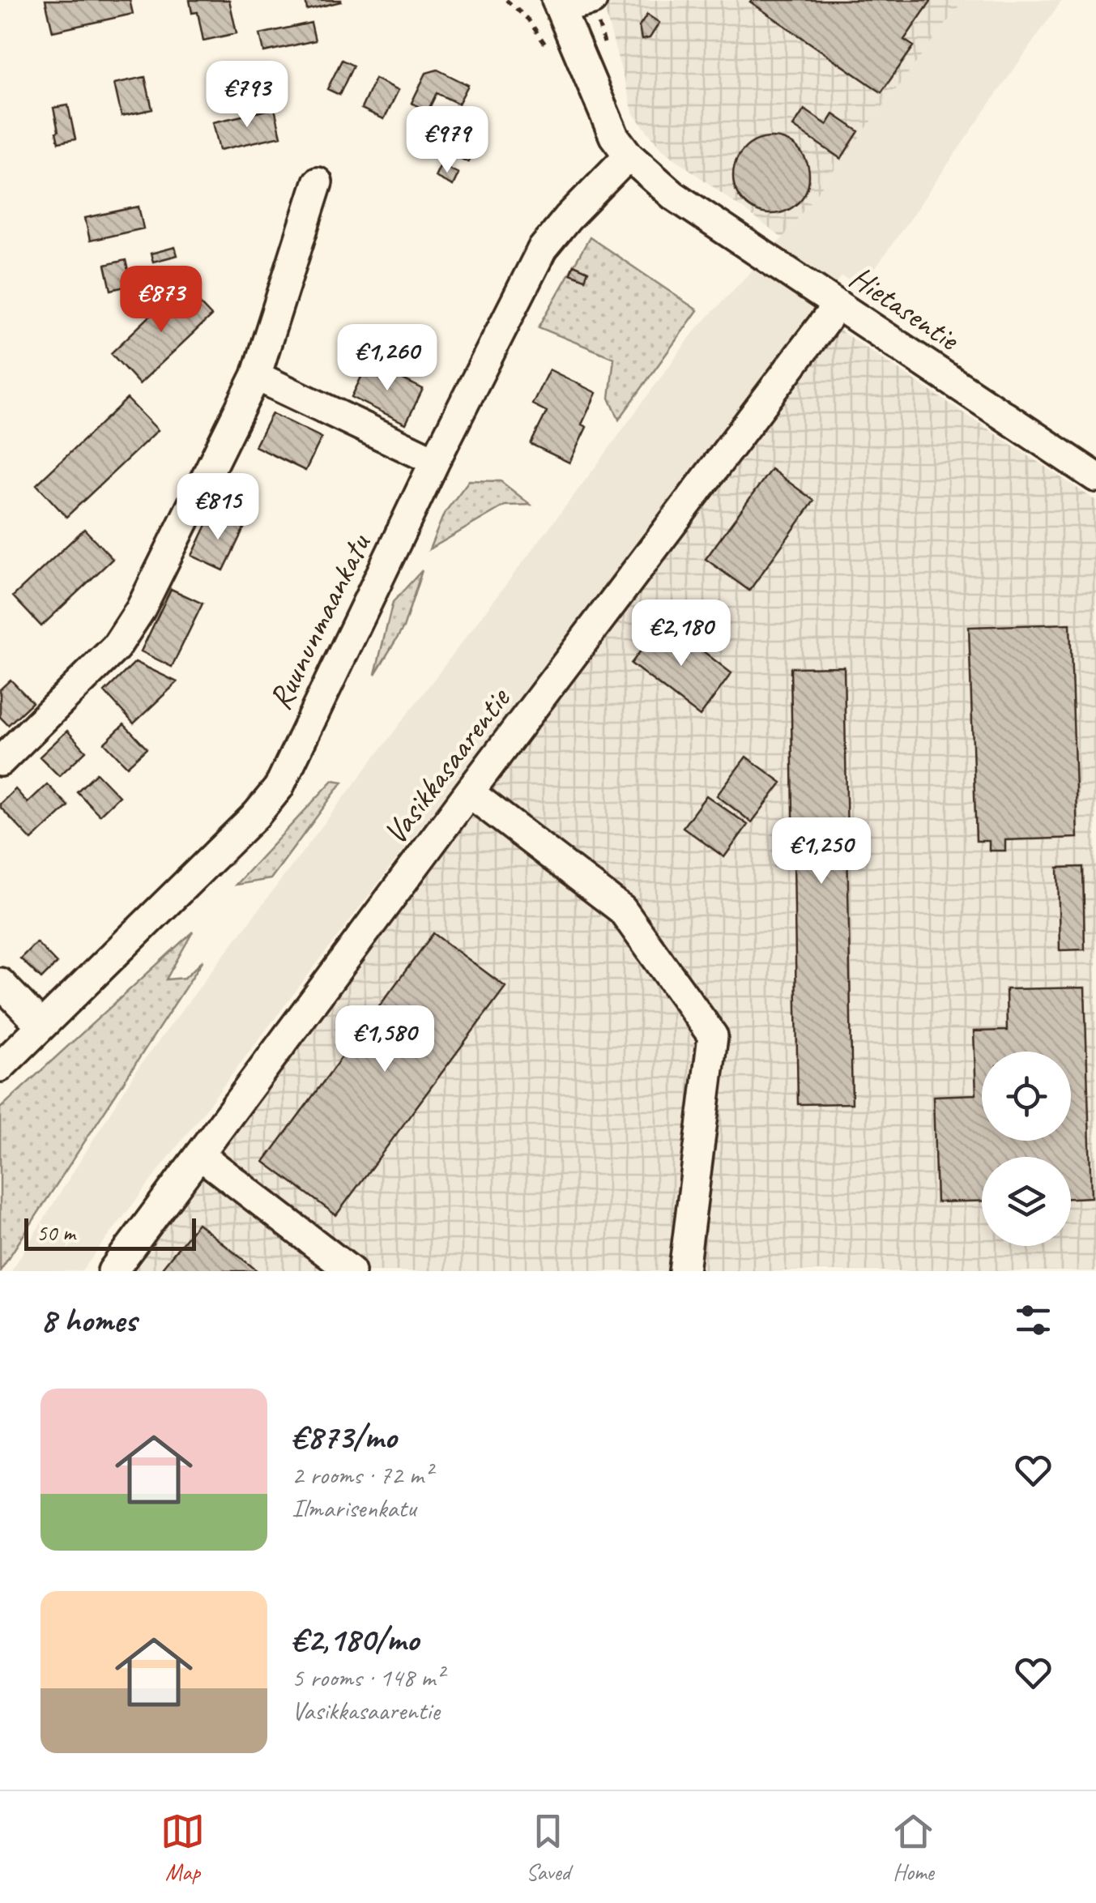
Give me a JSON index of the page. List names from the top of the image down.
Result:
{
  "streets": {
    "street": ["Hietasentie", "Ruununmaankatu", "Vasikkasaarentie"]
  },
  "crossings": [
    ["Hietasentie", "Ruununmaankatu"],
    ["Hietasentie", "Vasikkasaarentie"]
  ],
  "scale_bar": "50 m",
  "page": {
    "price": [
      "€793",
      "€979",
      "€873",
      "€1,260",
      "€815",
      "€2,180",
      "€1,250",
      "€1,580"
    ],
    "scale": "50 m",
    "heading": "8 homes",
    "list": [
      {
        "name": "€873/mo",
        "note": "2 rooms · 72 m² · Ilmarisenkatu"
      },
      {
        "name": "€2,180/mo",
        "note": "5 rooms · 148 m² · Vasikkasaarentie"
      }
    ],
    "tabs": ["Map", "Saved", "Home"]
  }
}
